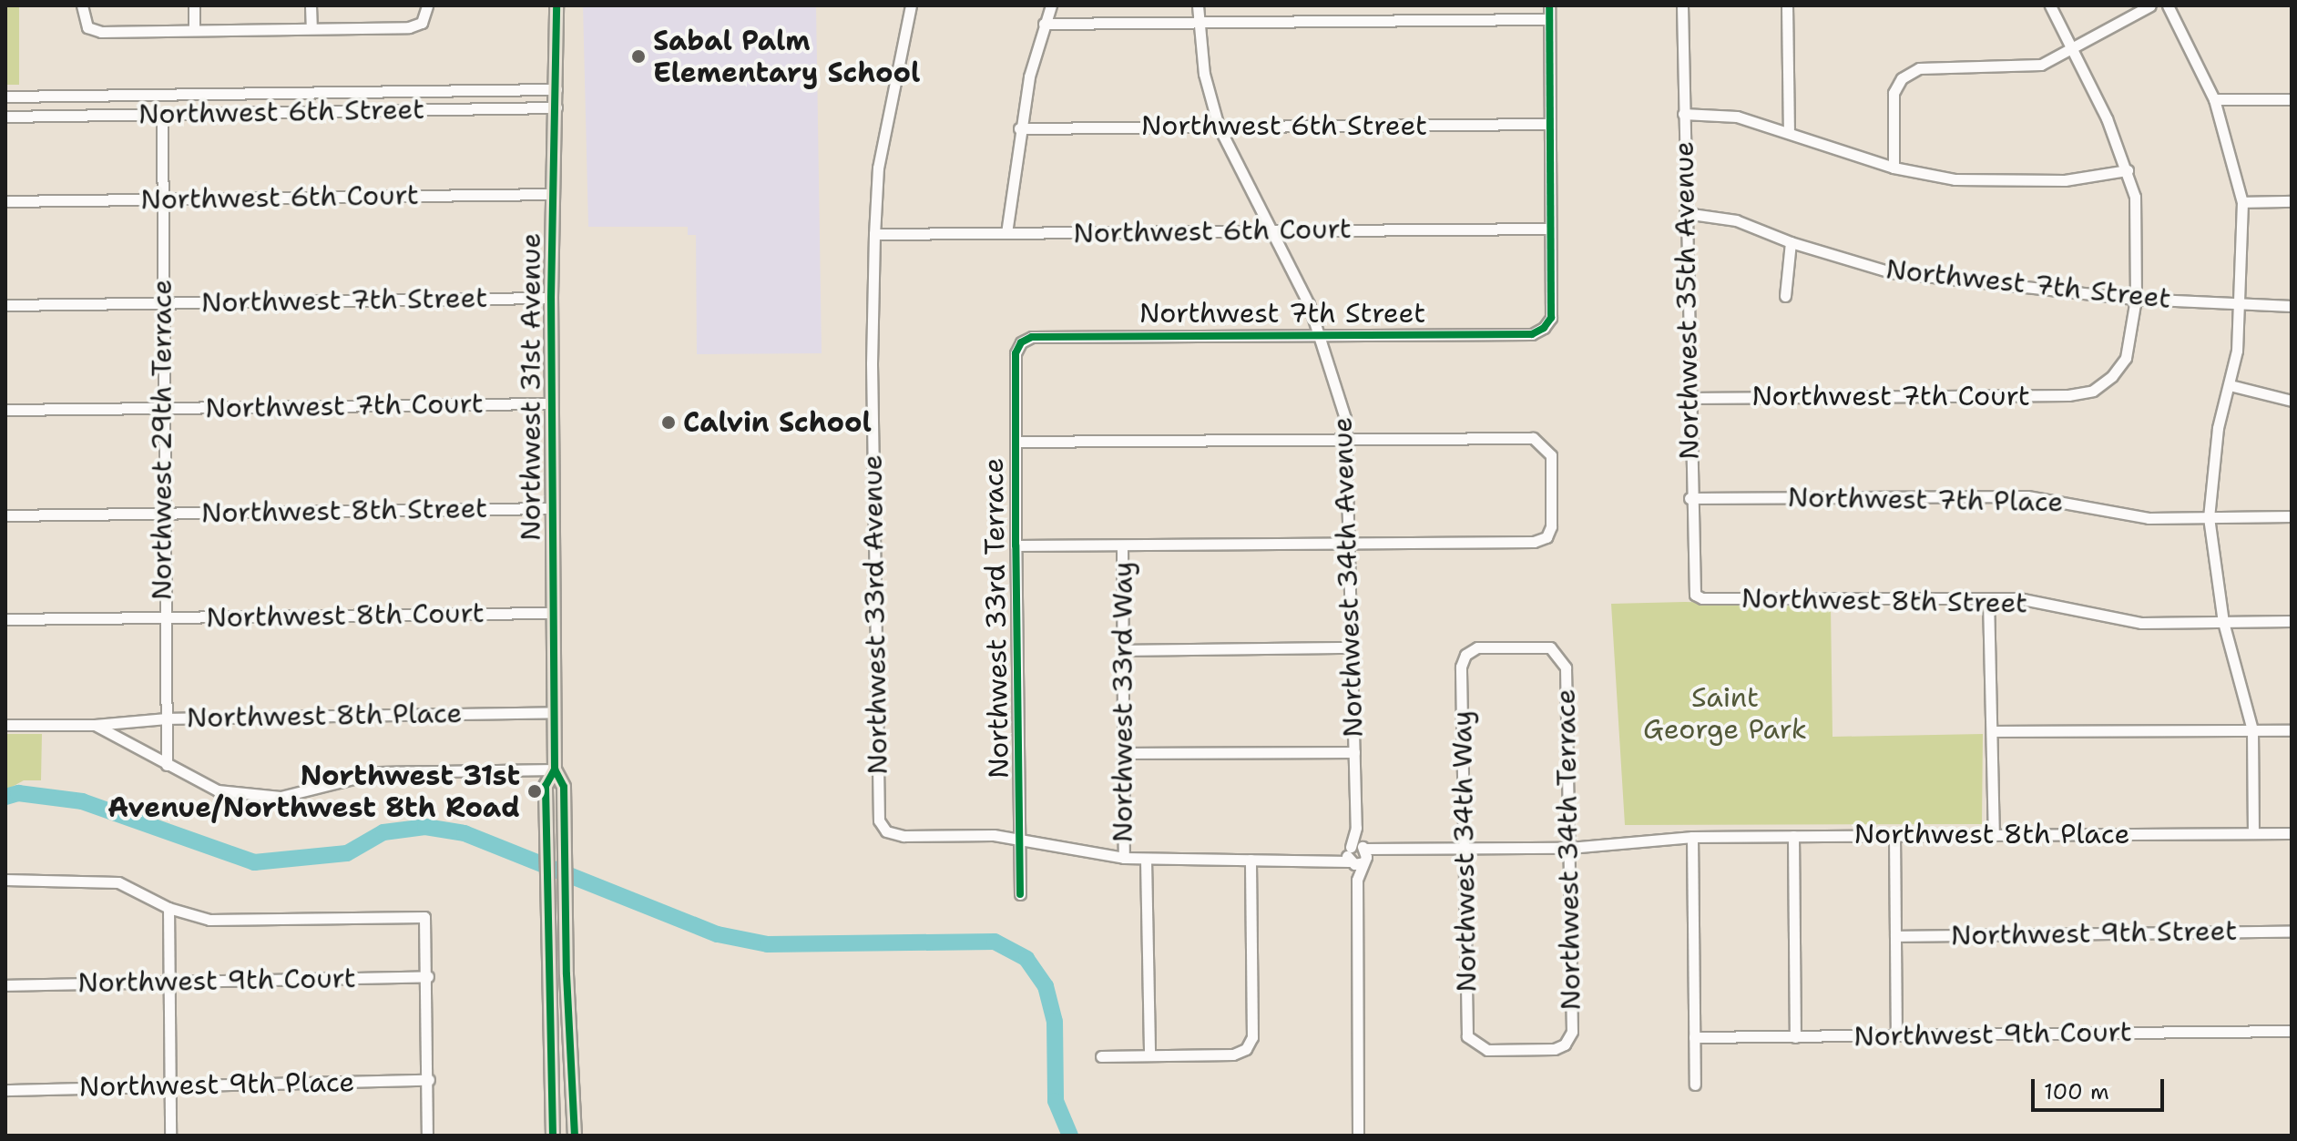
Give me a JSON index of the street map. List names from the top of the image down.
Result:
{
  "streets": {
    "main road": ["Northwest 31st Avenue"],
    "street": [
      "Northwest 6th Street",
      "Northwest 6th Court",
      "Northwest 7th Street",
      "Northwest 35th Avenue",
      "Northwest 7th Court",
      "Northwest 29th Terrace",
      "Northwest 7th Place",
      "Northwest 8th Street",
      "Northwest 34th Avenue",
      "Northwest 33rd Avenue",
      "Northwest 8th Court",
      "Northwest 33rd Terrace",
      "Northwest 33rd Way",
      "Northwest 8th Place",
      "Northwest 34th Terrace",
      "Northwest 34th Way",
      "Northwest 9th Street",
      "Northwest 9th Court",
      "Northwest 9th Place"
    ]
  },
  "crossings": [
    ["Northwest 6th Street", "Northwest 31st Avenue"],
    ["Northwest 6th Street", "Northwest 29th Terrace"],
    ["Northwest 6th Street", "Northwest 34th Avenue"],
    ["Northwest 6th Court", "Northwest 7th Street"],
    ["Northwest 6th Court", "Northwest 31st Avenue"],
    ["Northwest 6th Court", "Northwest 29th Terrace"],
    ["Northwest 6th Court", "Northwest 34th Avenue"],
    ["Northwest 6th Court", "Northwest 33rd Avenue"],
    ["Northwest 7th Street", "Northwest 35th Avenue"],
    ["Northwest 7th Street", "Northwest 31st Avenue"],
    ["Northwest 7th Street", "Northwest 7th Court"],
    ["Northwest 7th Street", "Northwest 29th Terrace"],
    ["Northwest 7th Street", "Northwest 34th Avenue"],
    ["Northwest 7th Street", "Northwest 33rd Terrace"],
    ["Northwest 35th Avenue", "Northwest 7th Court"],
    ["Northwest 35th Avenue", "Northwest 7th Place"],
    ["Northwest 35th Avenue", "Northwest 8th Street"],
    ["Northwest 31st Avenue", "Northwest 7th Court"],
    ["Northwest 31st Avenue", "Northwest 8th Street"],
    ["Northwest 31st Avenue", "Northwest 8th Court"],
    ["Northwest 31st Avenue", "Northwest 8th Place"],
    ["Northwest 7th Court", "Northwest 29th Terrace"],
    ["Northwest 29th Terrace", "Northwest 8th Street"],
    ["Northwest 29th Terrace", "Northwest 8th Court"],
    ["Northwest 29th Terrace", "Northwest 8th Place"],
    ["Northwest 33rd Avenue", "Northwest 33rd Terrace"],
    ["Northwest 34th Terrace", "Northwest 34th Way"]
  ],
  "parks": ["Saint George Park"],
  "places": ["Sabal Palm Elementary School", "Calvin School", "Northwest 31st Avenue/Northwest 8th Road"],
  "scale_bar": "100 m"
}
